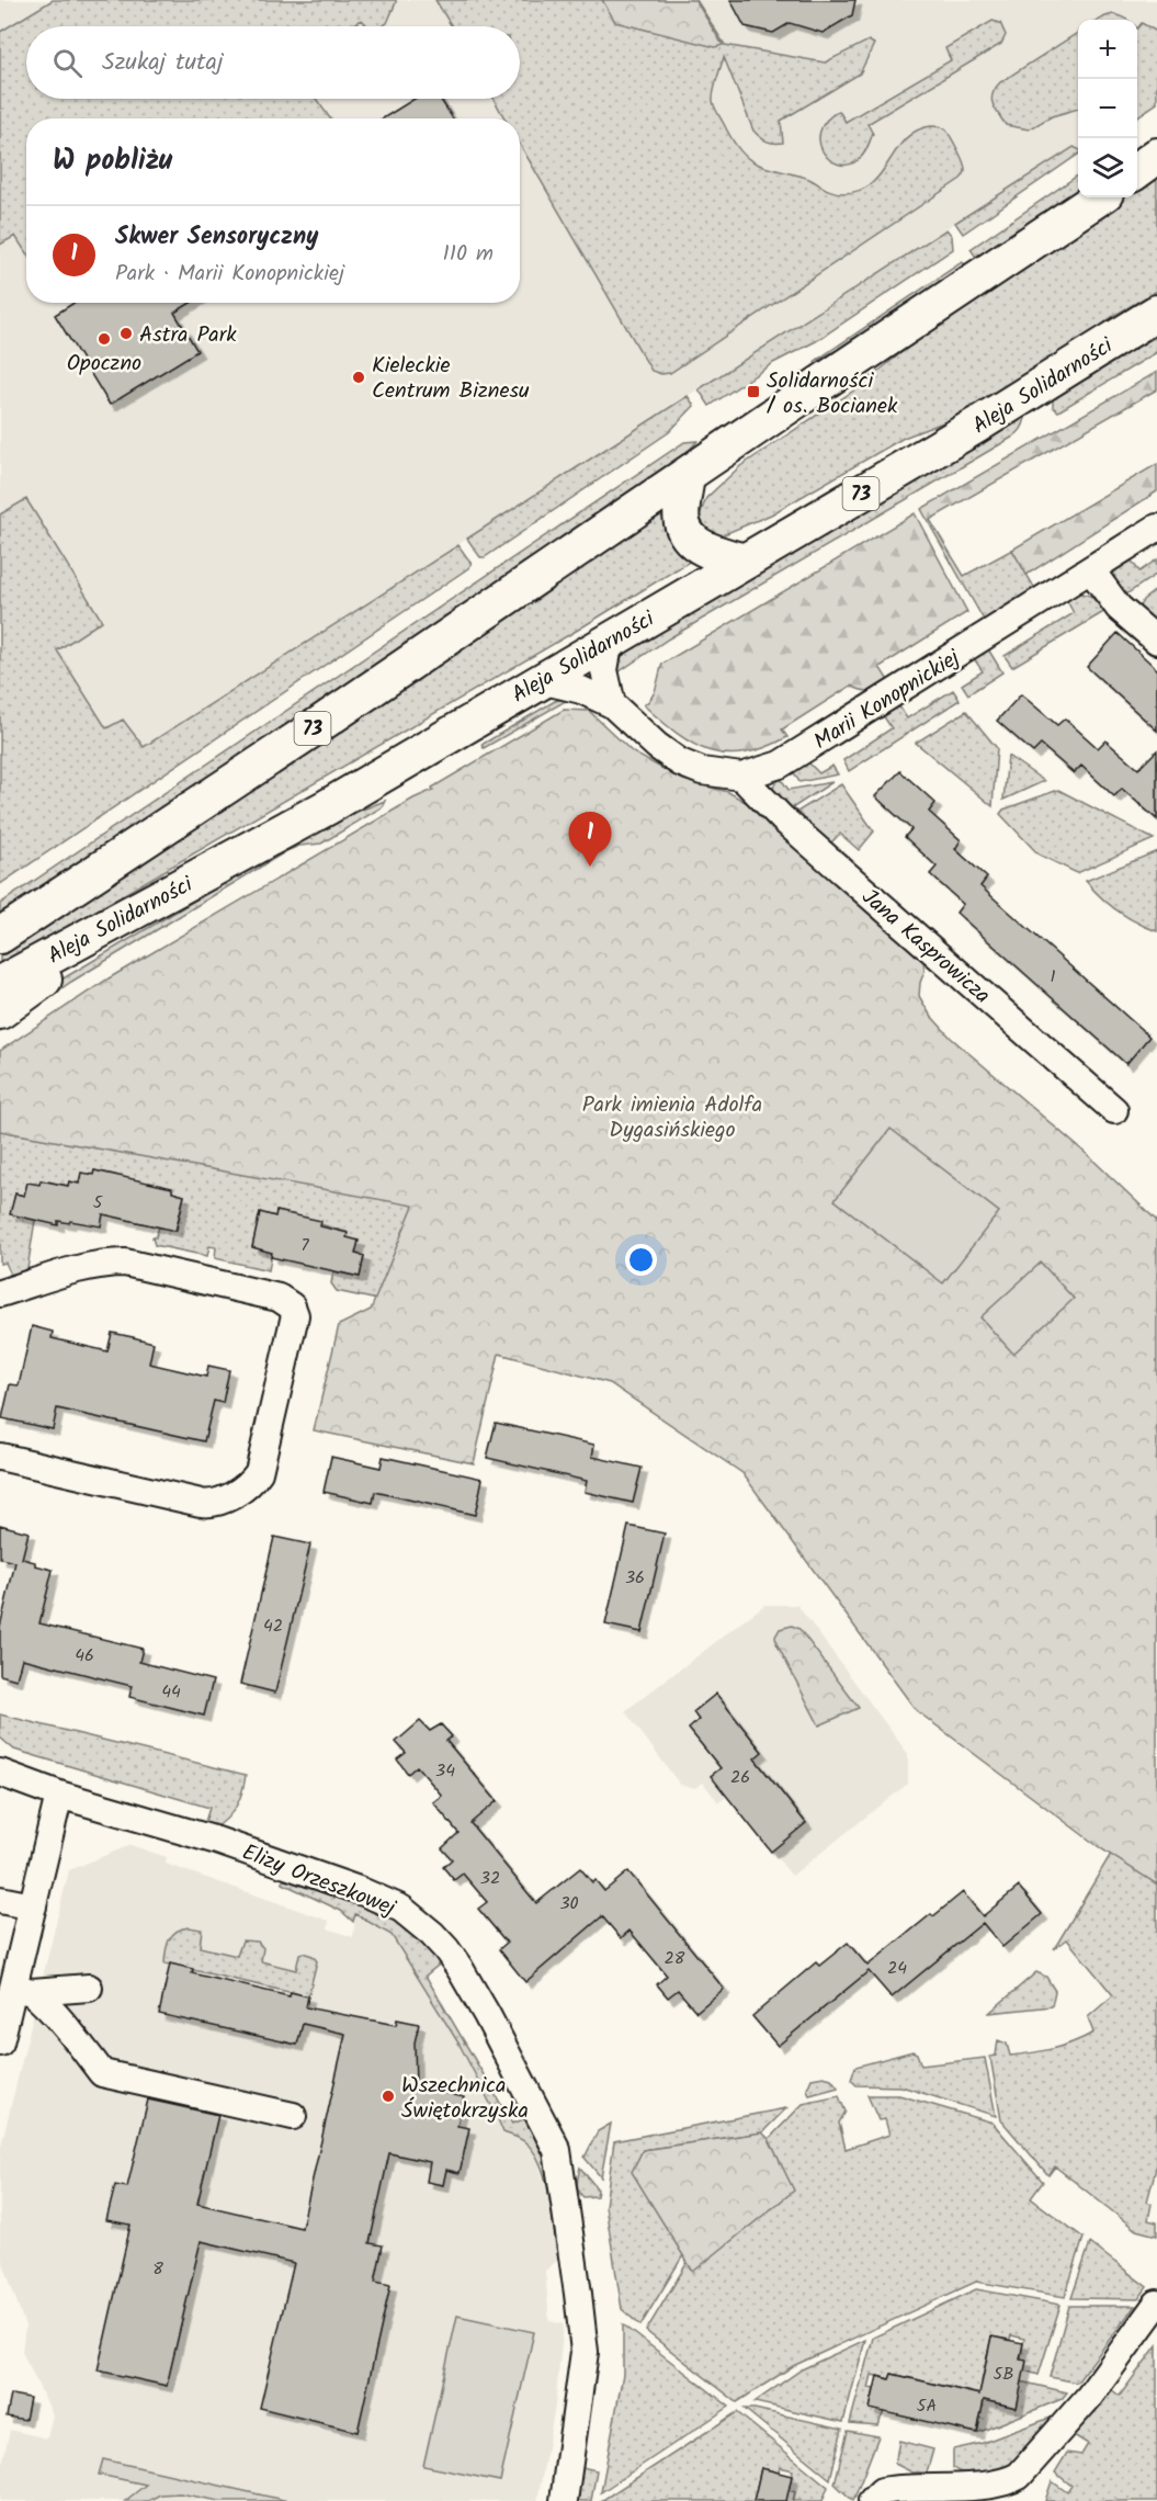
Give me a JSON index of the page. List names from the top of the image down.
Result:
{
  "streets": {
    "main road": ["Aleja Solidarności", "73"],
    "street": ["Marii Konopnickiej", "Jana Kasprowicza", "Elizy Orzeszkowej"]
  },
  "crossings": [
    ["Aleja Solidarności", "Marii Konopnickiej"],
    ["Marii Konopnickiej", "Jana Kasprowicza"]
  ],
  "parks": ["Park imienia Adolfa Dygasińskiego"],
  "places": {
    "other": [
      "Astra Park",
      "Opoczno",
      "Kieleckie Centrum Biznesu",
      "Wszechnica Świętokrzyska"
    ],
    "transit": ["Solidarności / os. Bocianek"]
  },
  "house_numbers": [
    "1",
    "5",
    "7",
    "36",
    "42",
    "46",
    "44",
    "34",
    "26",
    "32",
    "30",
    "28",
    "24",
    "8",
    "5B",
    "5A"
  ],
  "page": {
    "map_buttons": ["+", "−"],
    "search": "Szukaj tutaj",
    "heading": "W pobliżu",
    "list": [
      {
        "mark": "1",
        "name": "Skwer Sensoryczny",
        "note": "Park · Marii Konopnickiej",
        "value": "110 m"
      }
    ],
    "pins": "1"
  }
}
